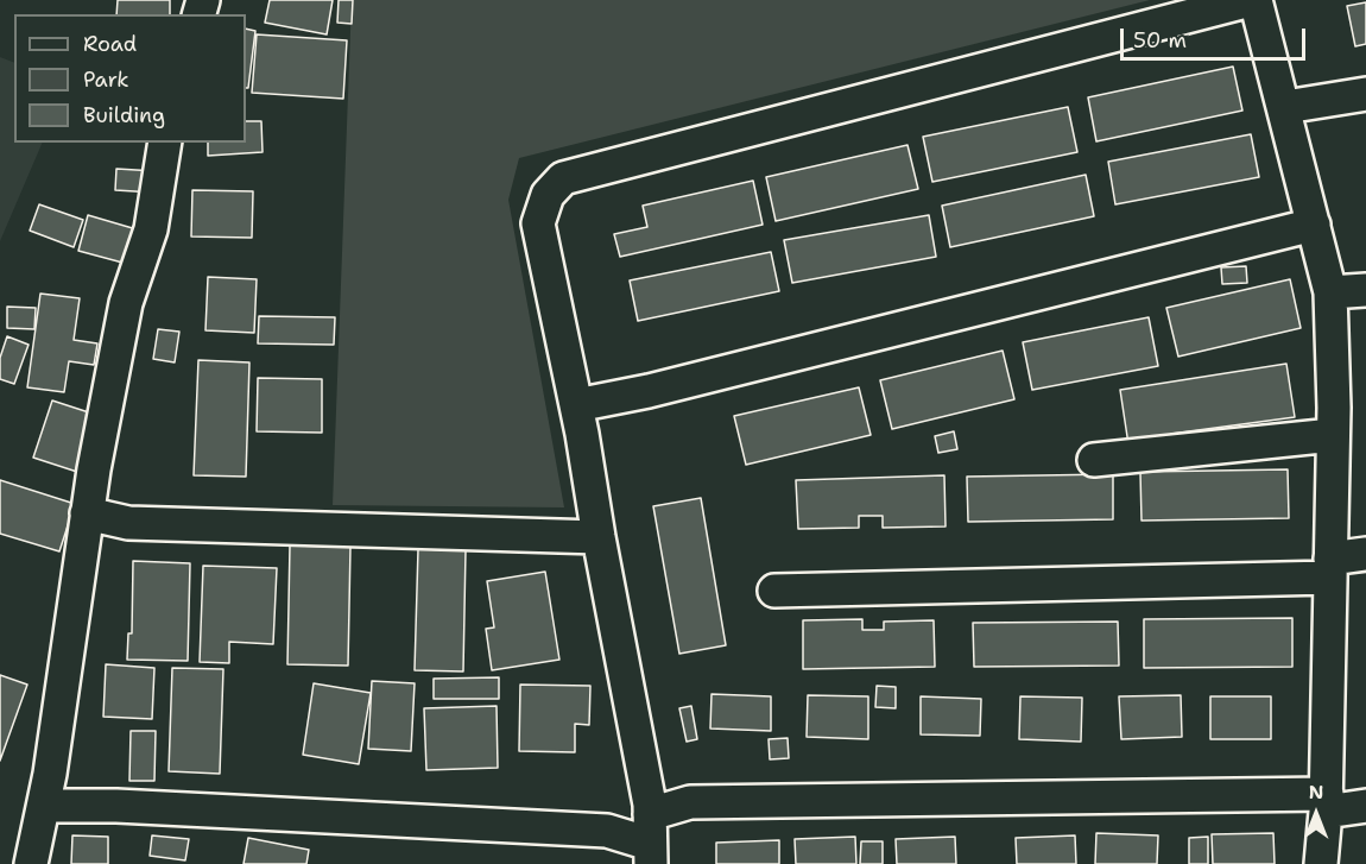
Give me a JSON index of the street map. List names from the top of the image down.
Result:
{
  "legend": ["Road", "Park", "Building"],
  "scale_bar": "50 m",
  "north": "top"
}
